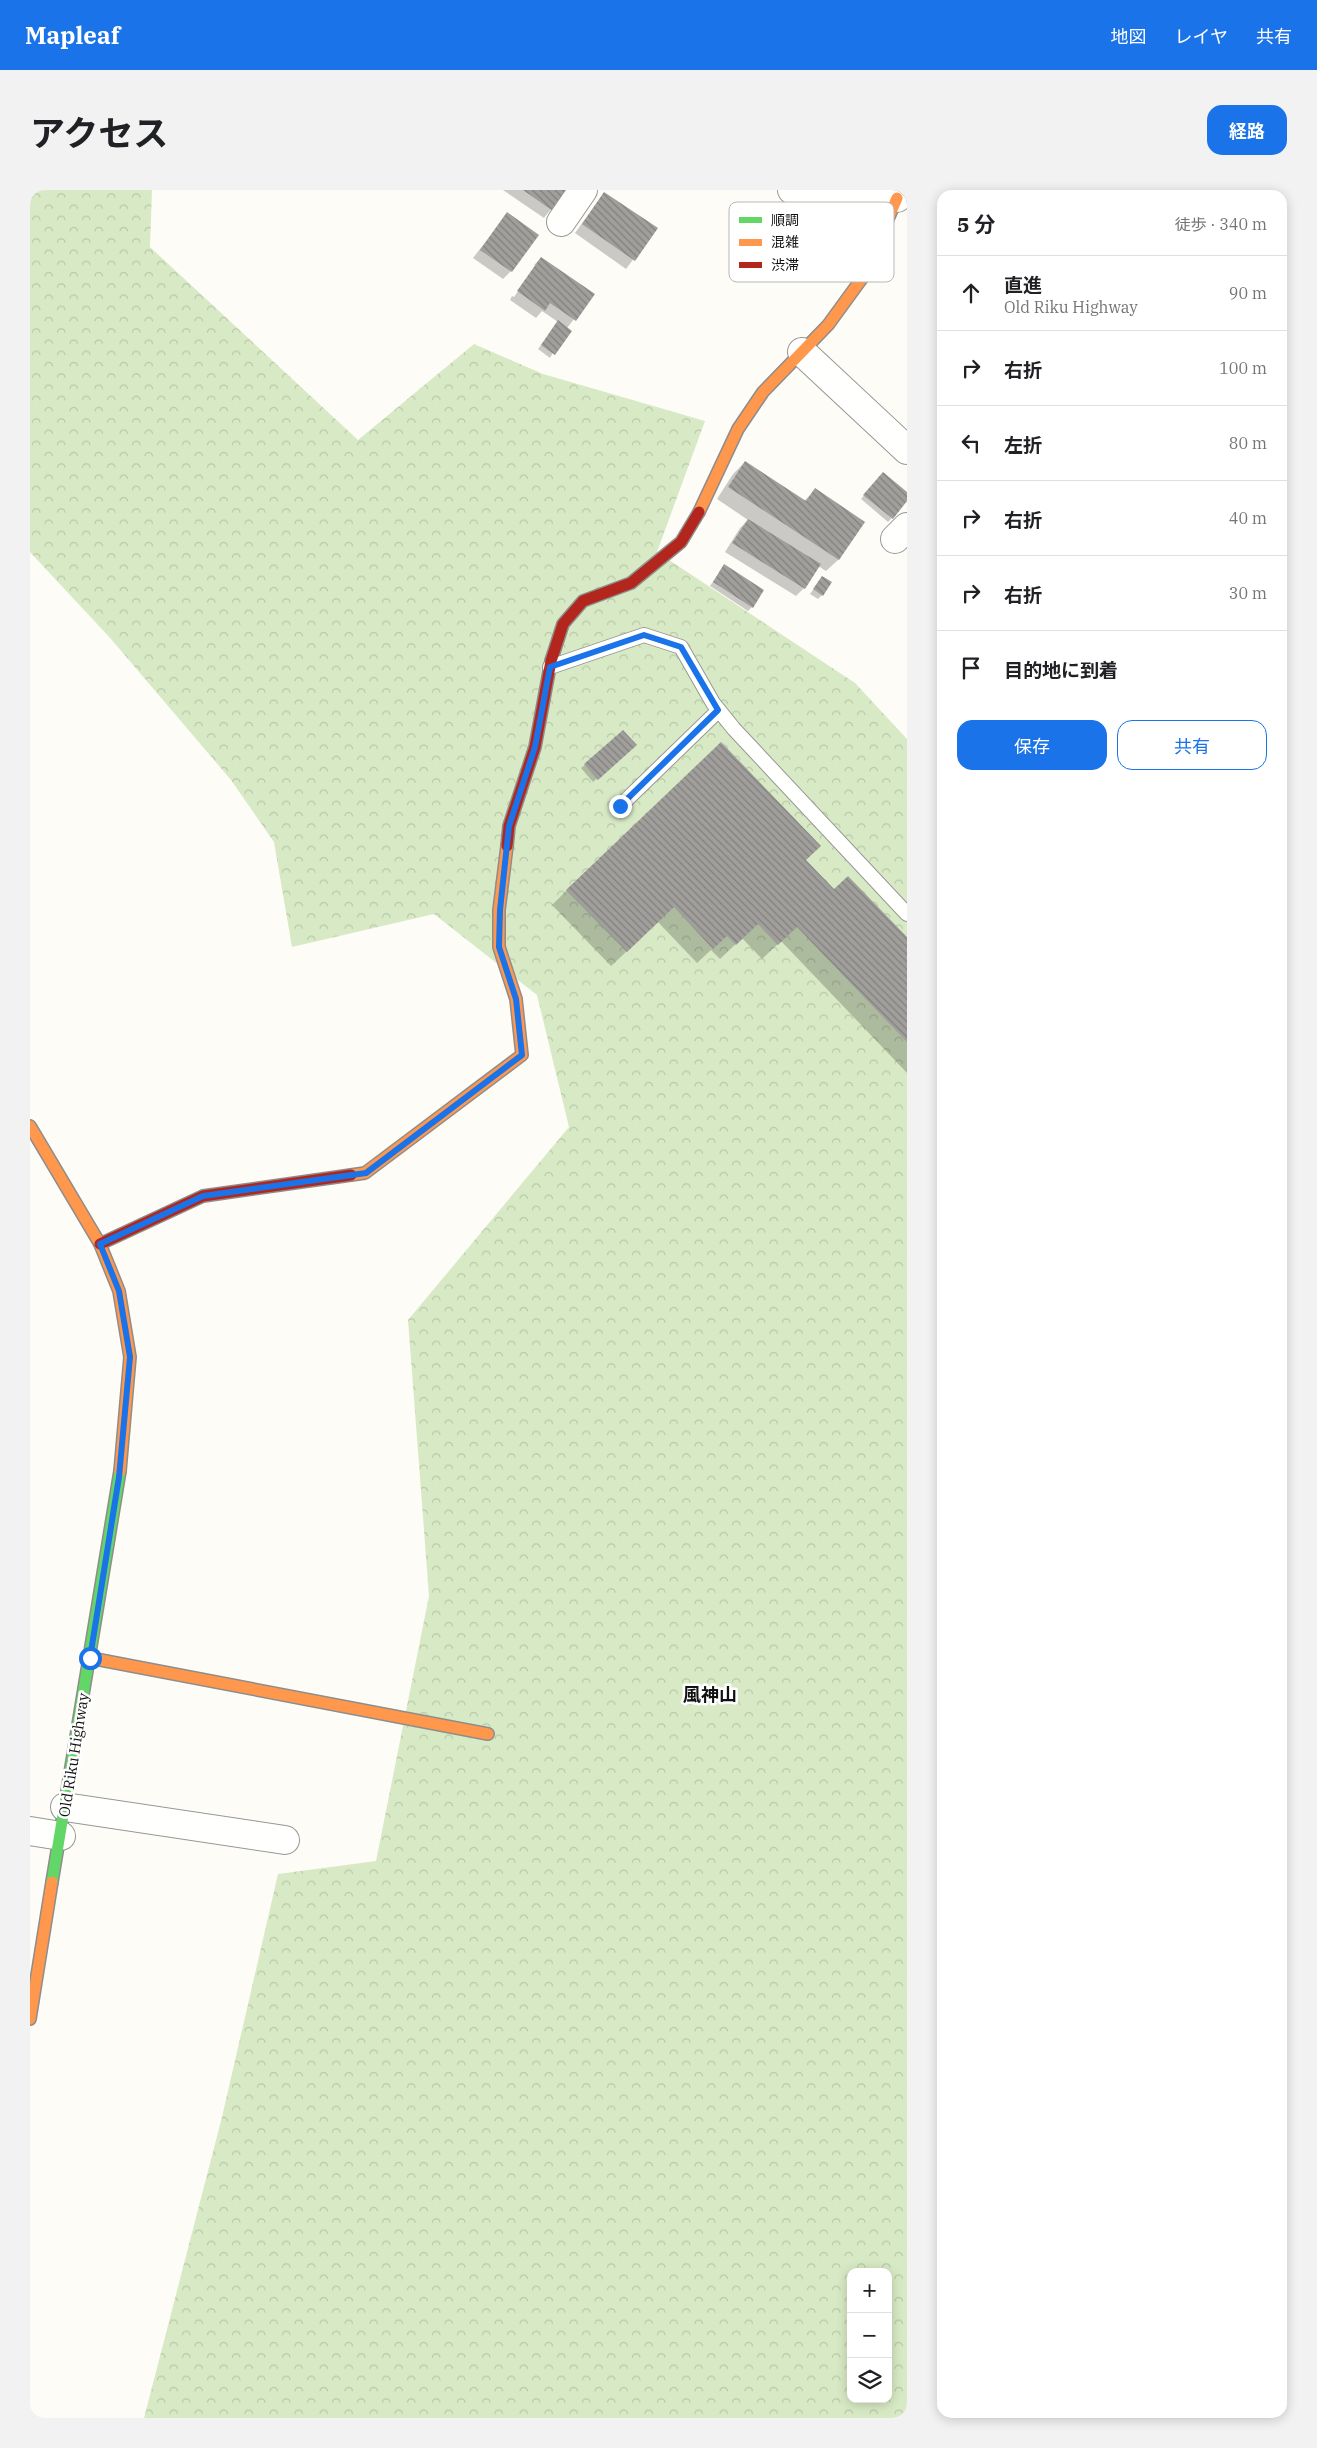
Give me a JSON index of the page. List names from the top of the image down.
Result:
{
  "streets": {
    "street": ["Old Riku Highway"]
  },
  "districts": ["風神山"],
  "legend": ["順調", "混雑", "渋滞"],
  "page": {
    "header": "Mapleaf",
    "nav": ["地図", "レイヤ", "共有"],
    "title": "アクセス",
    "buttons": [
      "経路",
      ["保存", "共有"]
    ],
    "heading": ["5 分", "徒歩 · 340 m"],
    "list": [
      ["直進", "Old Riku Highway", "90 m"],
      ["右折", "100 m"],
      ["左折", "80 m"],
      ["右折", "40 m"],
      ["右折", "30 m"],
      "目的地に到着"
    ],
    "map_buttons": ["+", "−"]
  }
}
